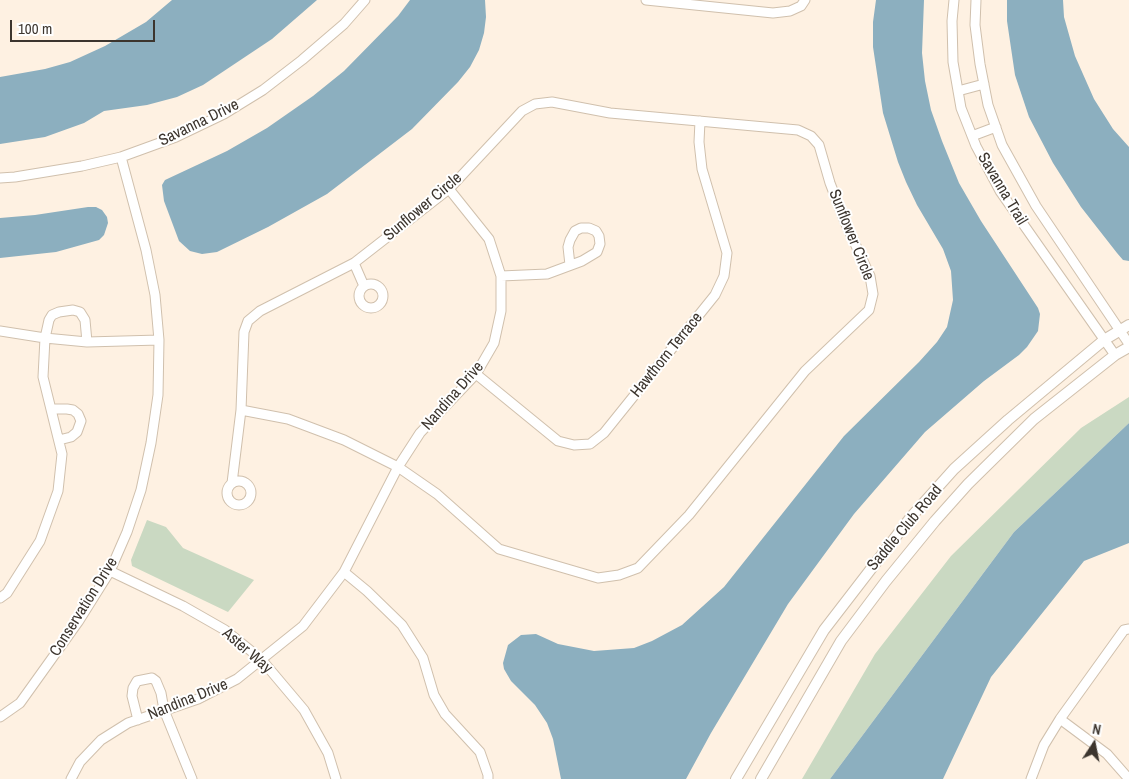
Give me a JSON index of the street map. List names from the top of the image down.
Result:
{
  "streets": {
    "street": [
      "Savanna Drive",
      "Savanna Trail",
      "Sunflower Circle",
      "Hawthorn Terrace",
      "Nandina Drive",
      "Saddle Club Road",
      "Conservation Drive",
      "Aster Way"
    ]
  },
  "crossings": [
    ["Savanna Drive", "Conservation Drive"],
    ["Savanna Trail", "Saddle Club Road"],
    ["Sunflower Circle", "Hawthorn Terrace"],
    ["Sunflower Circle", "Nandina Drive"],
    ["Hawthorn Terrace", "Nandina Drive"],
    ["Nandina Drive", "Aster Way"],
    ["Conservation Drive", "Aster Way"]
  ],
  "scale_bar": "100 m",
  "north": "top"
}
